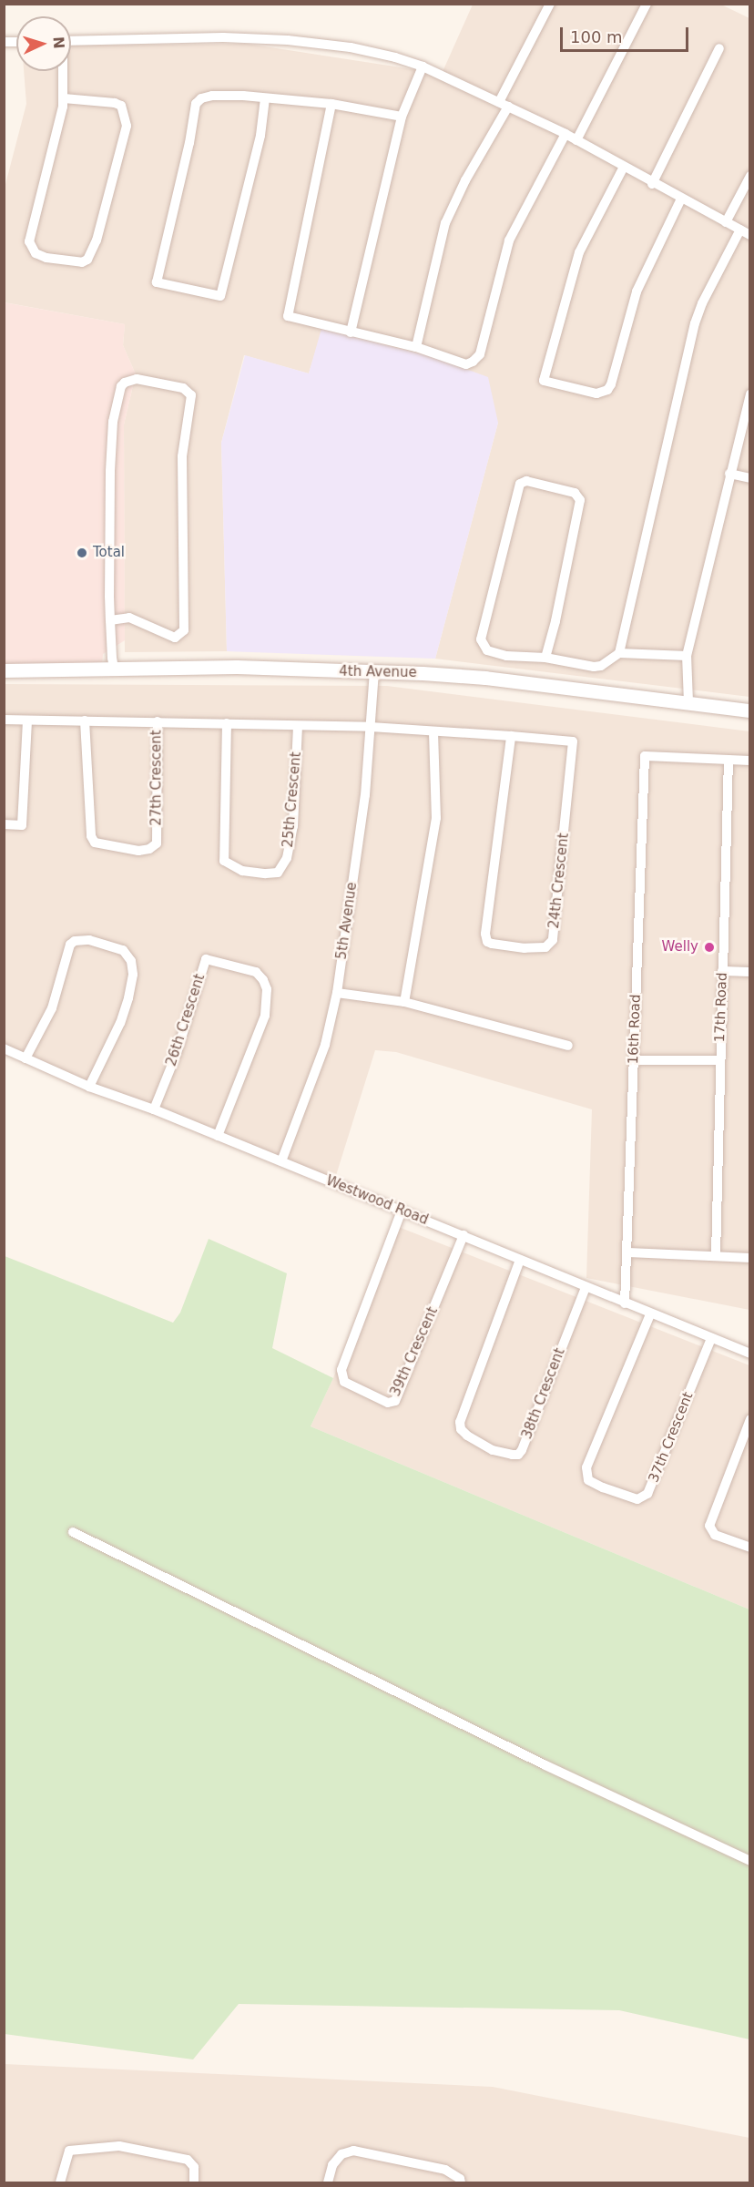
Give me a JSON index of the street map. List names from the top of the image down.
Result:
{
  "streets": {
    "street": [
      "4th Avenue",
      "27th Crescent",
      "25th Crescent",
      "24th Crescent",
      "5th Avenue",
      "17th Road",
      "26th Crescent",
      "16th Road",
      "Westwood Road",
      "39th Crescent",
      "38th Crescent",
      "37th Crescent"
    ]
  },
  "crossings": [
    ["4th Avenue", "5th Avenue"],
    ["5th Avenue", "Westwood Road"],
    ["17th Road", "16th Road"],
    ["26th Crescent", "Westwood Road"],
    ["16th Road", "Westwood Road"],
    ["Westwood Road", "39th Crescent"],
    ["Westwood Road", "38th Crescent"],
    ["Westwood Road", "37th Crescent"]
  ],
  "places": ["Total", "Welly"],
  "scale_bar": "100 m",
  "north": "right"
}
